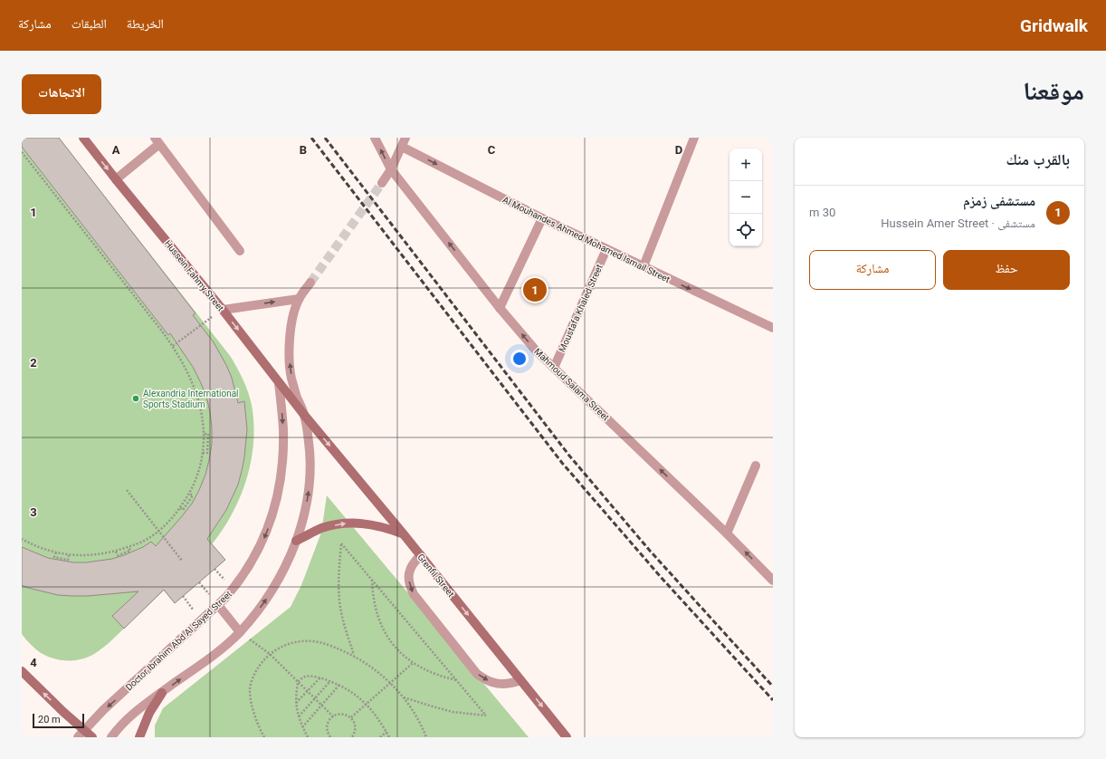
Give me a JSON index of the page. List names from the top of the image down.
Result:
{
  "streets": {
    "main road": ["Hussein Fahmy Street", "Grenfil Street"],
    "street": [
      "Al Mouhandes Ahmed Mohamed Ismail Street",
      "Moustafa Khaled Street",
      "Mahmoud Salama Street",
      "Doctor Ibrahim Abd Al Sayed Street"
    ]
  },
  "crossings": [
    ["Al Mouhandes Ahmed Mohamed Ismail Street", "Moustafa Khaled Street"],
    ["Hussein Fahmy Street", "Grenfil Street"],
    ["Hussein Fahmy Street", "Doctor Ibrahim Abd Al Sayed Street"],
    ["Moustafa Khaled Street", "Mahmoud Salama Street"]
  ],
  "one_way": [
    "Al Mouhandes Ahmed Mohamed Ismail Street",
    "Hussein Fahmy Street",
    "Mahmoud Salama Street",
    "Grenfil Street"
  ],
  "places": ["Alexandria International Sports Stadium"],
  "scale_bar": "20 m",
  "page": {
    "header": "Gridwalk",
    "nav": ["الخريطة", "الطبقات", "مشاركة"],
    "title": "موقعنا",
    "buttons": [
      "الاتجاهات",
      ["حفظ", "مشاركة"]
    ],
    "heading": "بالقرب منك",
    "map_buttons": ["+", "−"],
    "list": [
      {
        "mark": "1",
        "name": "مستشفى زمزم",
        "note": "مستشفى · Hussein Amer Street",
        "value": "30 m"
      }
    ],
    "pins": "1",
    "scale": "20 m"
  },
  "grid": {
    "columns": [
      "A",
      "B",
      "C",
      "D"
    ],
    "rows": [
      "1",
      "2",
      "3",
      "4"
    ]
  }
}
